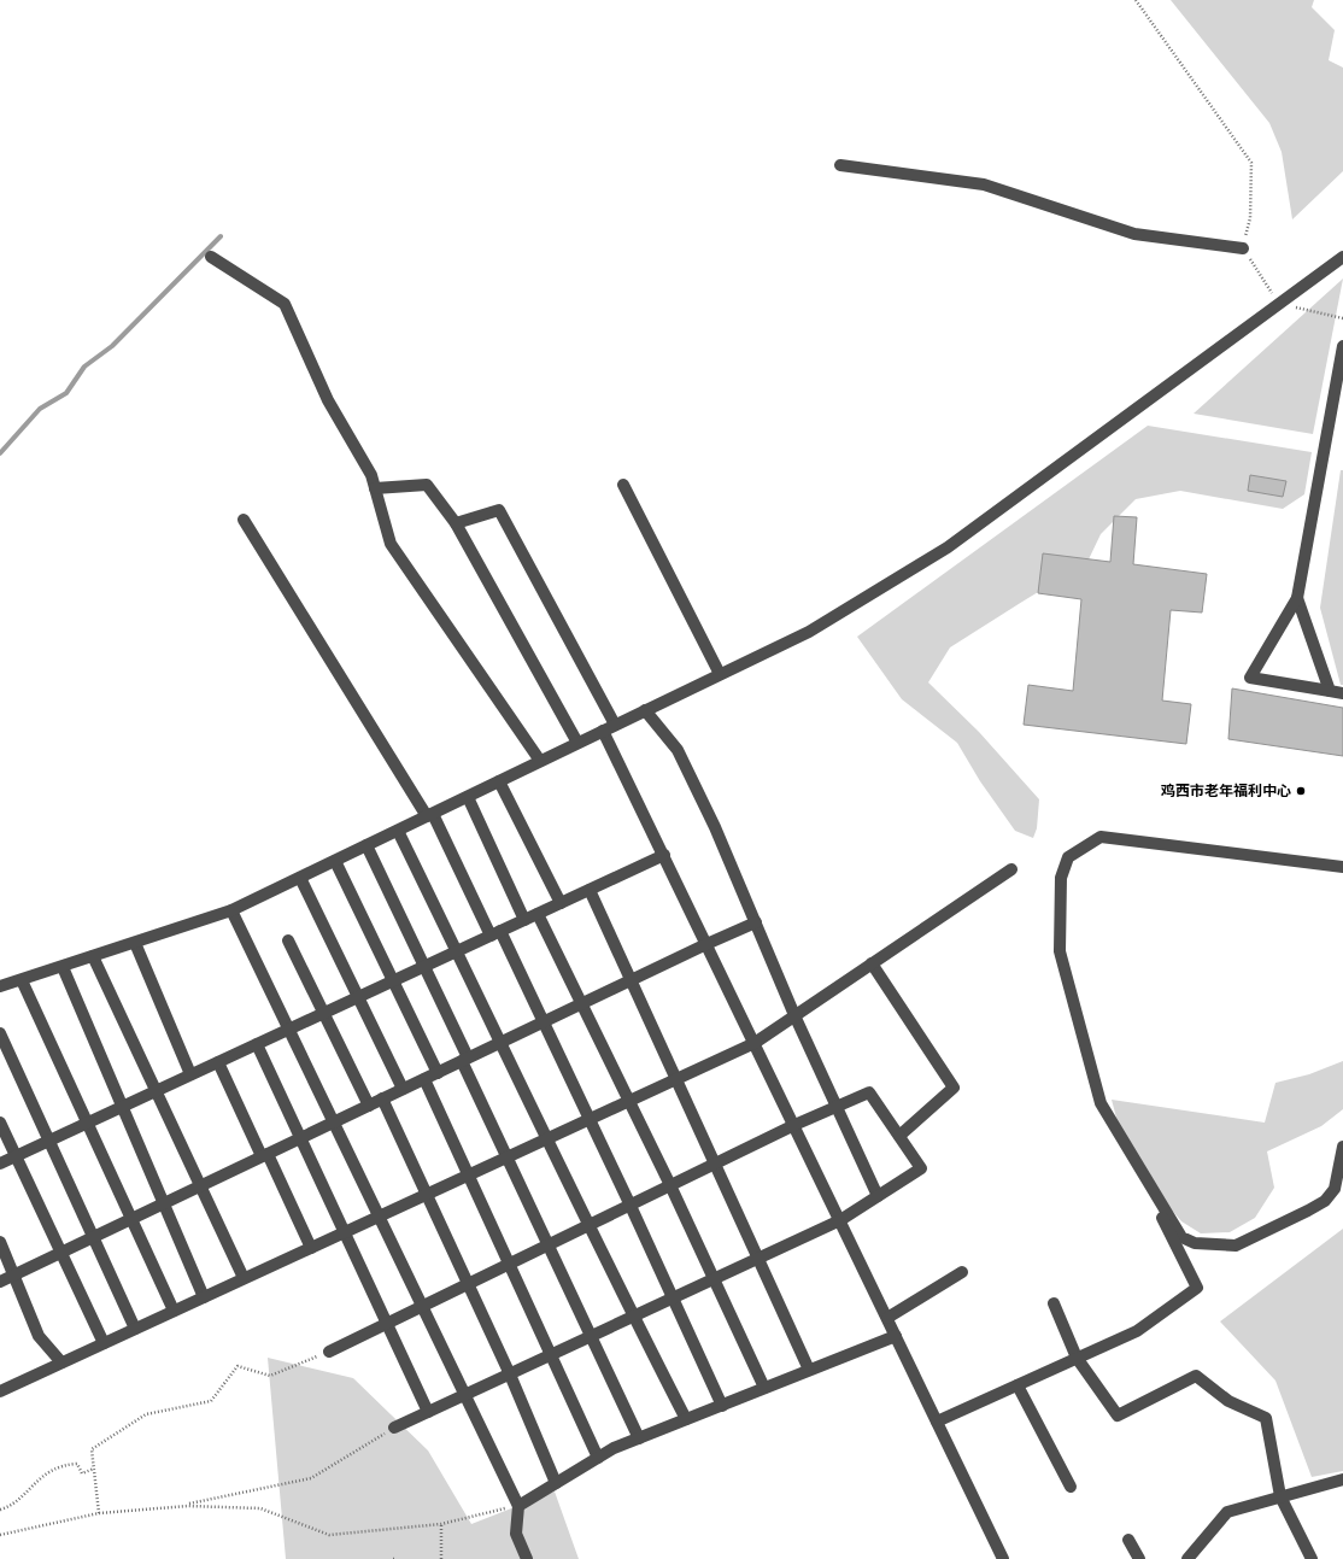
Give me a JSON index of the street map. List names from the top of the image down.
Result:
{
  "places": ["鸡西市老年福利中心"]
}
